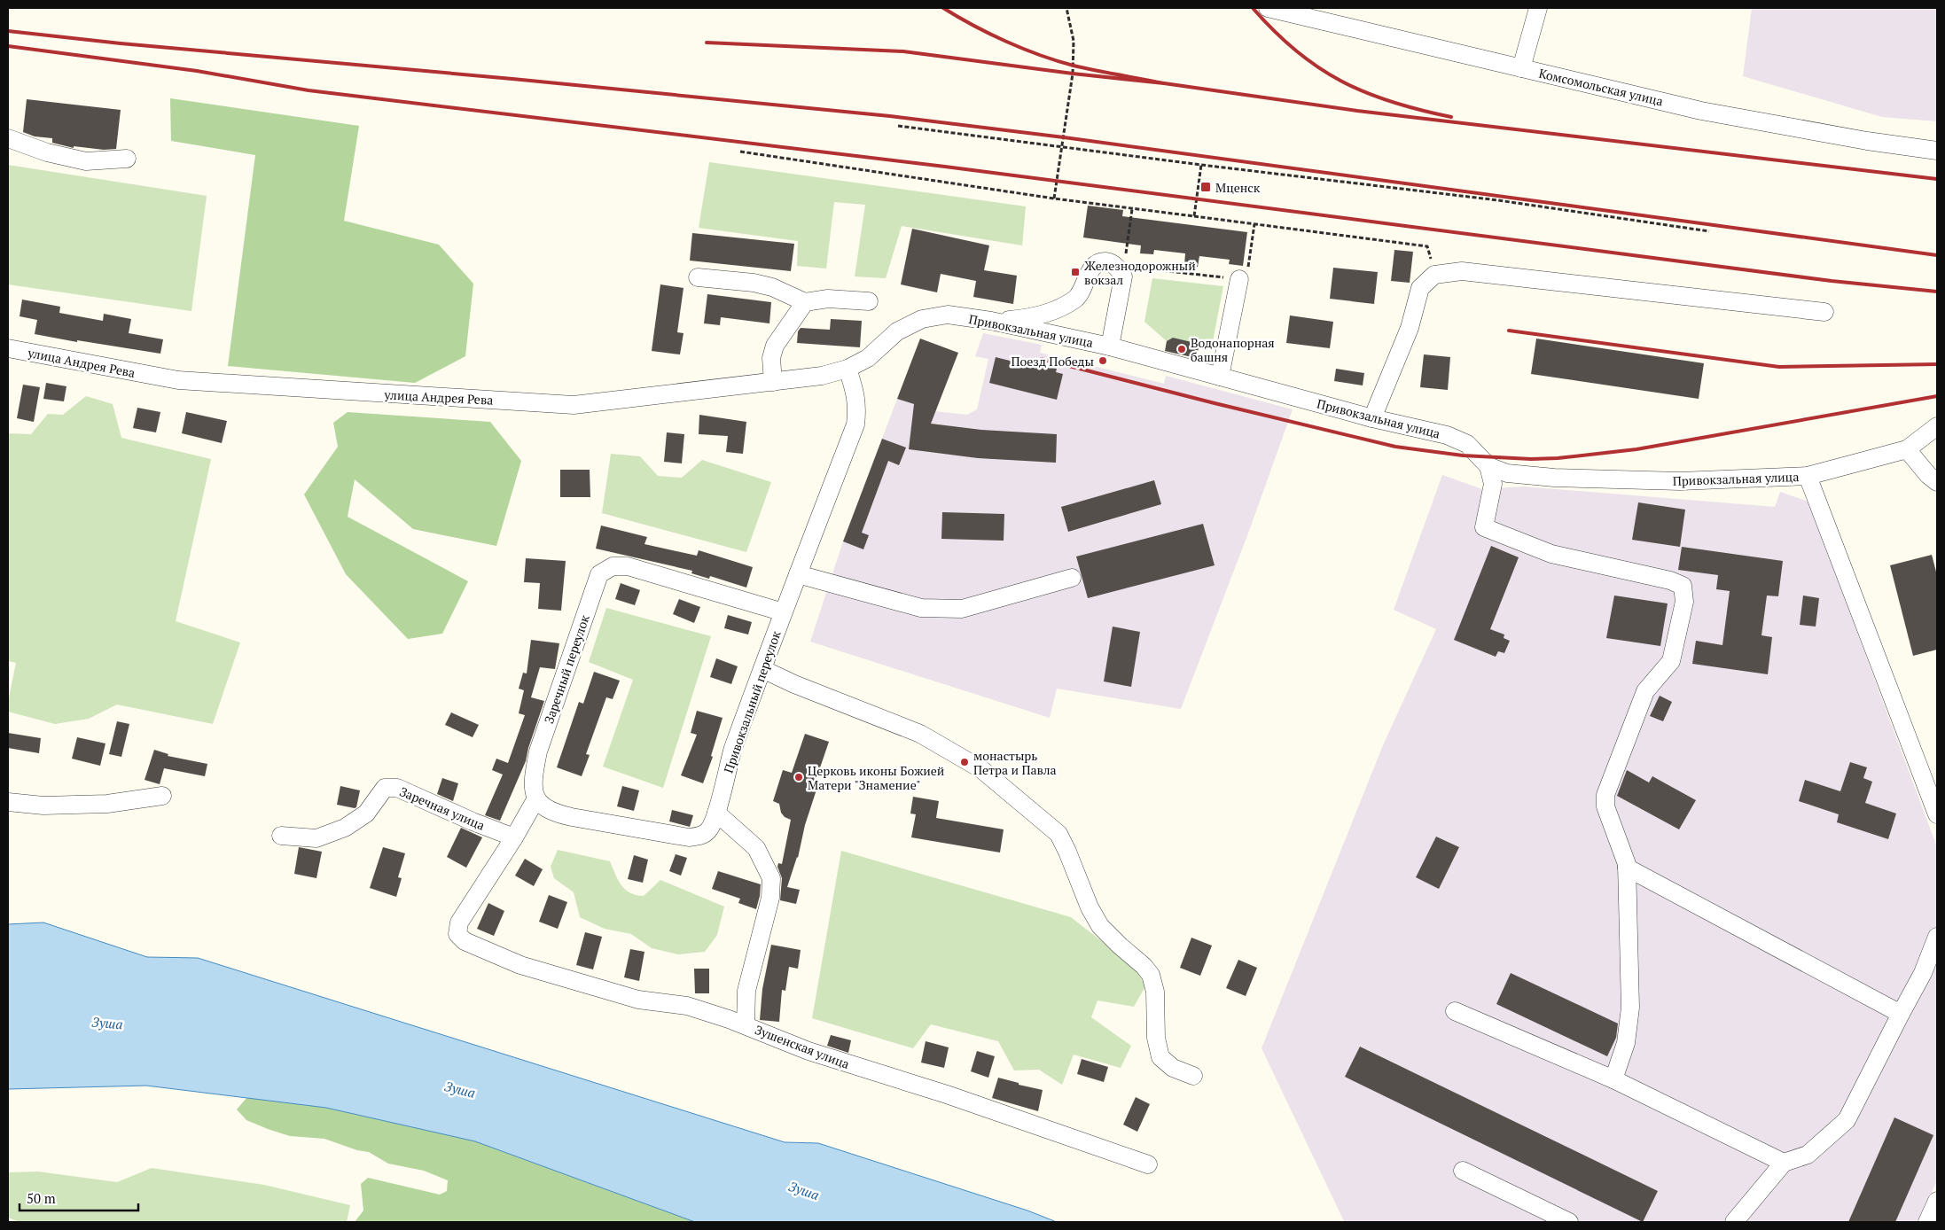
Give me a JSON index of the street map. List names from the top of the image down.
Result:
{
  "streets": {
    "street": [
      "Комсомольская улица",
      "Привокзальная улица",
      "улица Андрея Рева",
      "Заречный переулок",
      "Привокзальный переулок",
      "Заречная улица",
      "Зушенская улица"
    ]
  },
  "crossings": [
    ["Привокзальная улица", "улица Андрея Рева"],
    ["улица Андрея Рева", "Привокзальный переулок"],
    ["Заречный переулок", "Привокзальный переулок"],
    ["Заречная улица", "Зушенская улица"]
  ],
  "water": ["Зуша"],
  "places": {
    "transit": ["Мценск", "Железнодорожный вокзал"],
    "other": [
      "Водонапорная башня",
      "Поезд Победы",
      "монастырь Петра и Павла",
      "Церковь иконы Божией Матери \"Знамение\""
    ]
  },
  "scale_bar": "50 m"
}
